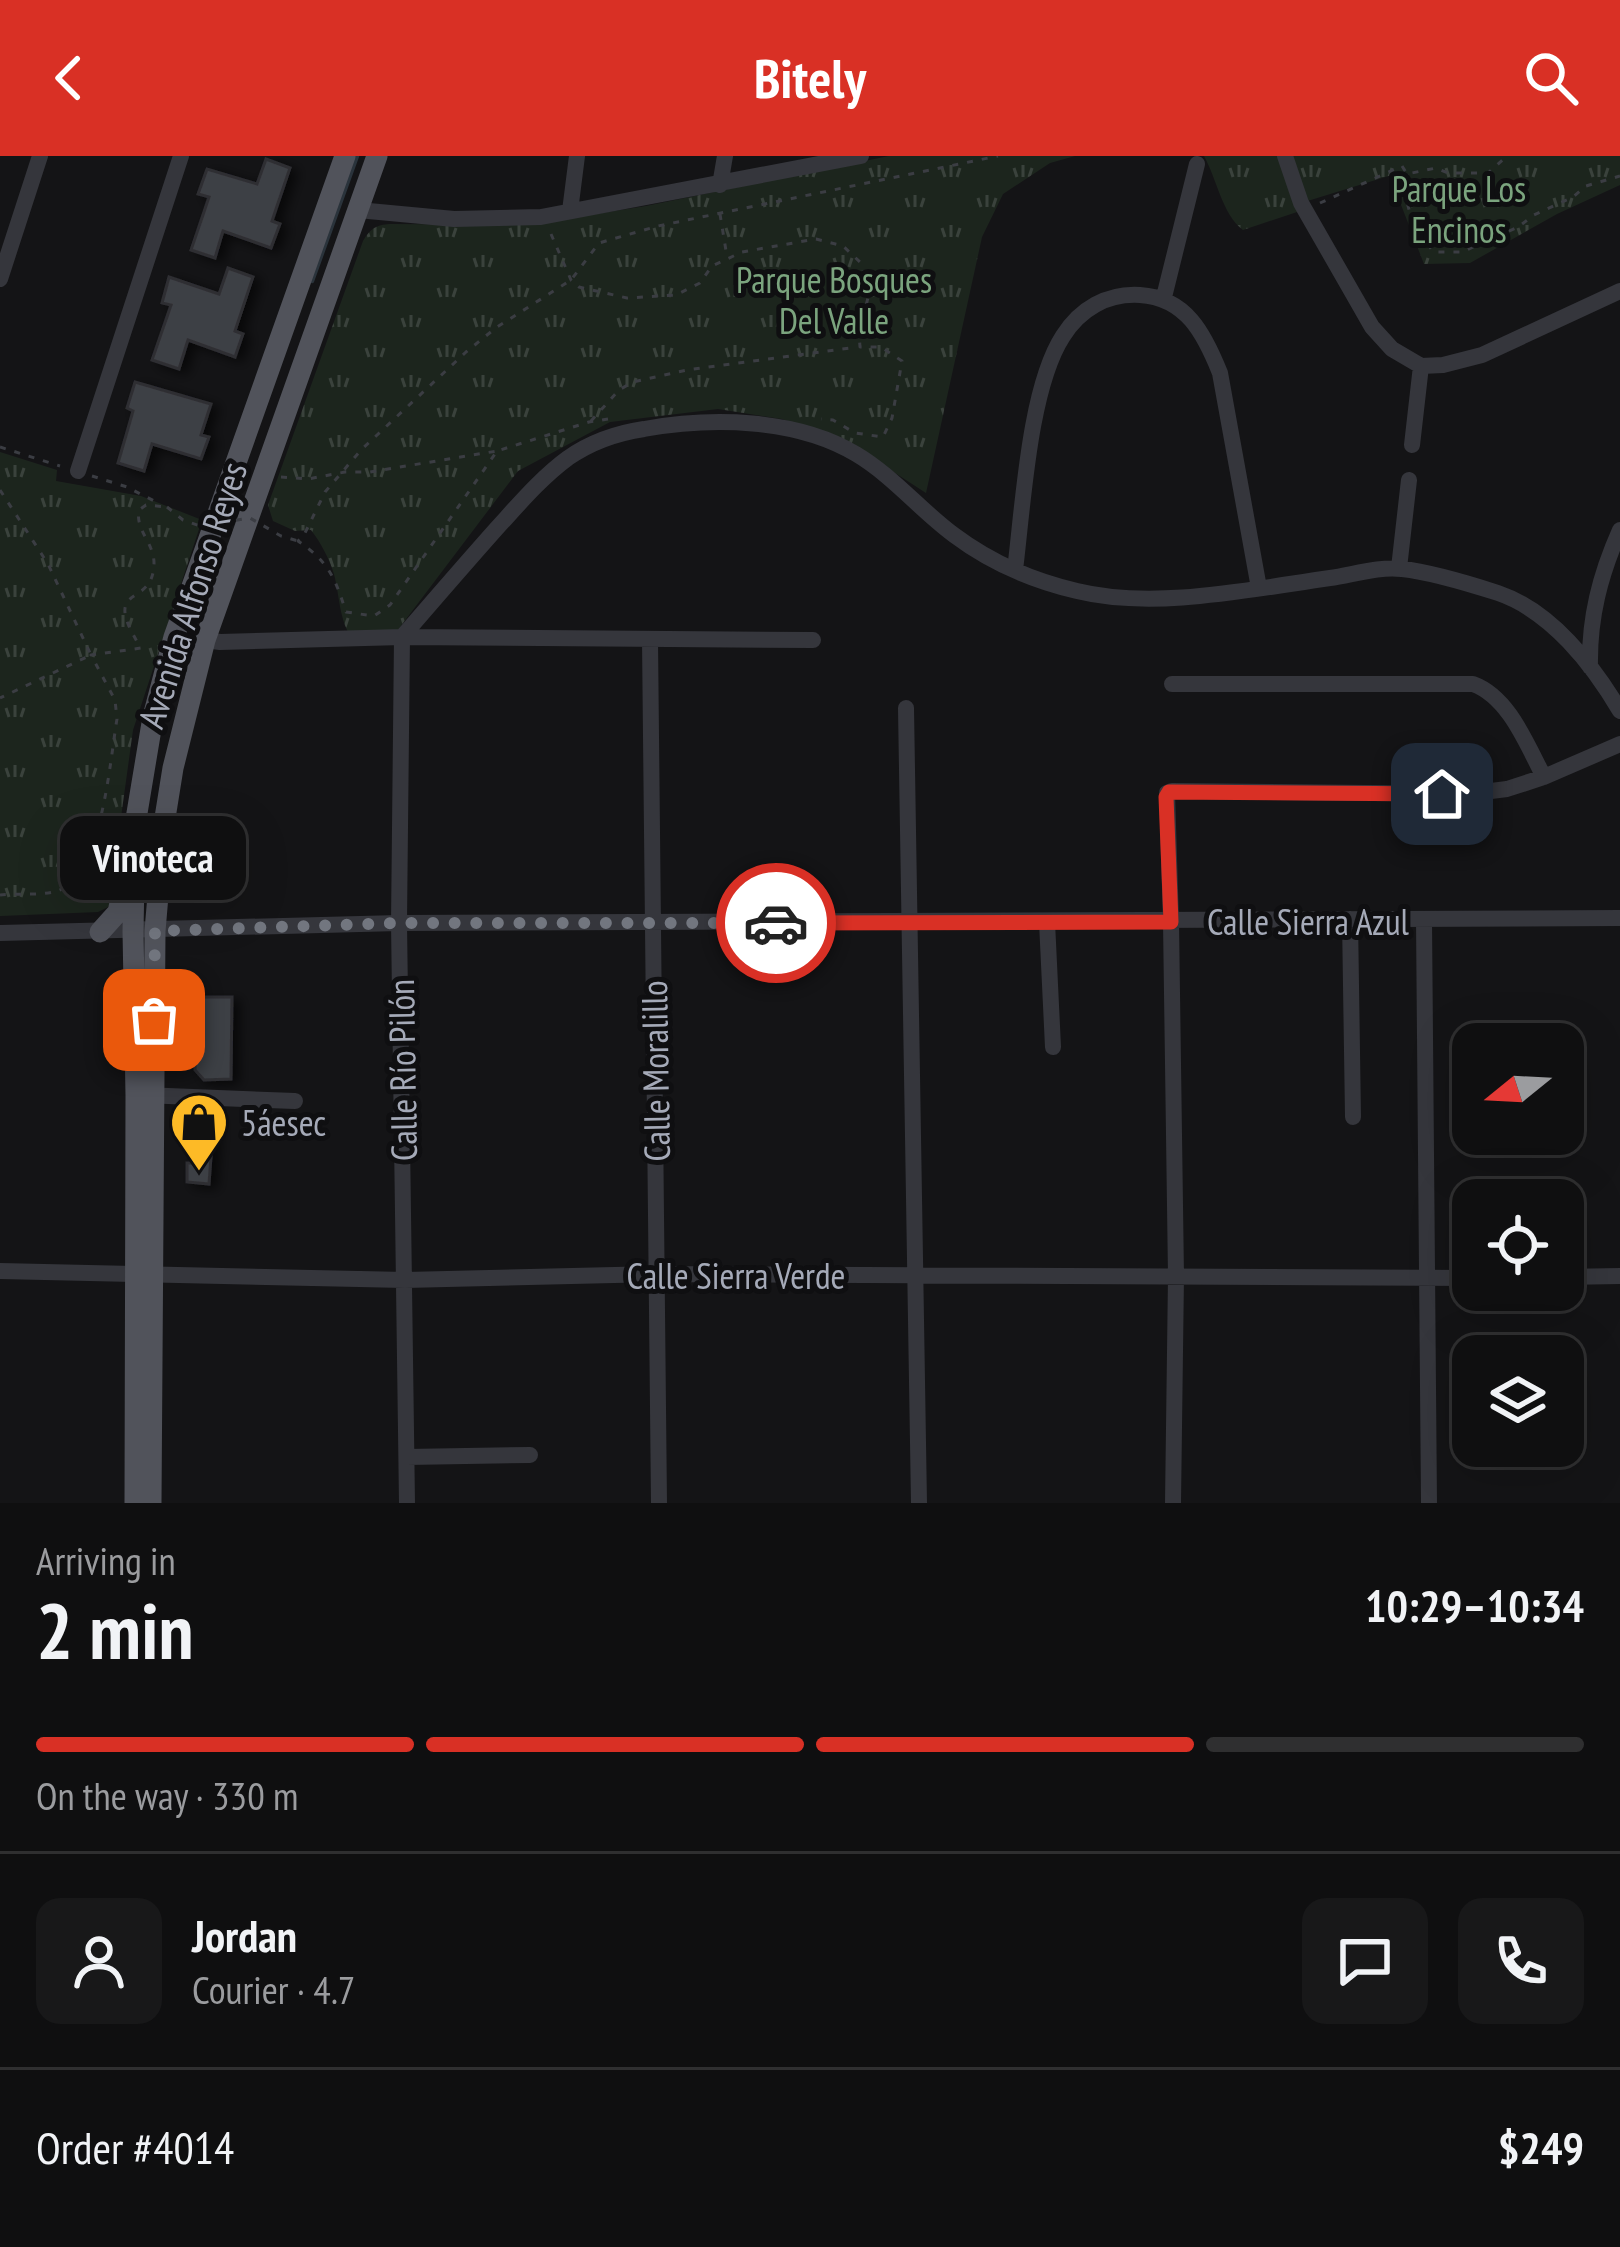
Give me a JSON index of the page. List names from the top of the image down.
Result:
{
  "streets": {
    "main road": ["Avenida Alfonso Reyes"],
    "street": [
      "Calle Sierra Azul",
      "Calle Río Pilón",
      "Calle Moralillo",
      "Calle Sierra Verde"
    ]
  },
  "crossings": [
    ["Avenida Alfonso Reyes", "Calle Sierra Azul"],
    ["Avenida Alfonso Reyes", "Calle Sierra Verde"],
    ["Calle Sierra Azul", "Calle Río Pilón"],
    ["Calle Sierra Azul", "Calle Moralillo"],
    ["Calle Río Pilón", "Calle Sierra Verde"],
    ["Calle Moralillo", "Calle Sierra Verde"]
  ],
  "parks": ["Parque Los Encinos", "Parque Bosques Del Valle"],
  "places": {
    "other": ["Vinoteca"],
    "shop": ["5áesec"]
  },
  "north": "left",
  "page": {
    "header": "Bitely",
    "bubble": "Vinoteca",
    "heading": ["2 min", "Arriving in", "10:29–10:34"],
    "panel": [
      "Jordan",
      "Courier · 4.7",
      "Order #4014",
      "$249"
    ],
    "bar": "On the way · 330 m"
  }
}
